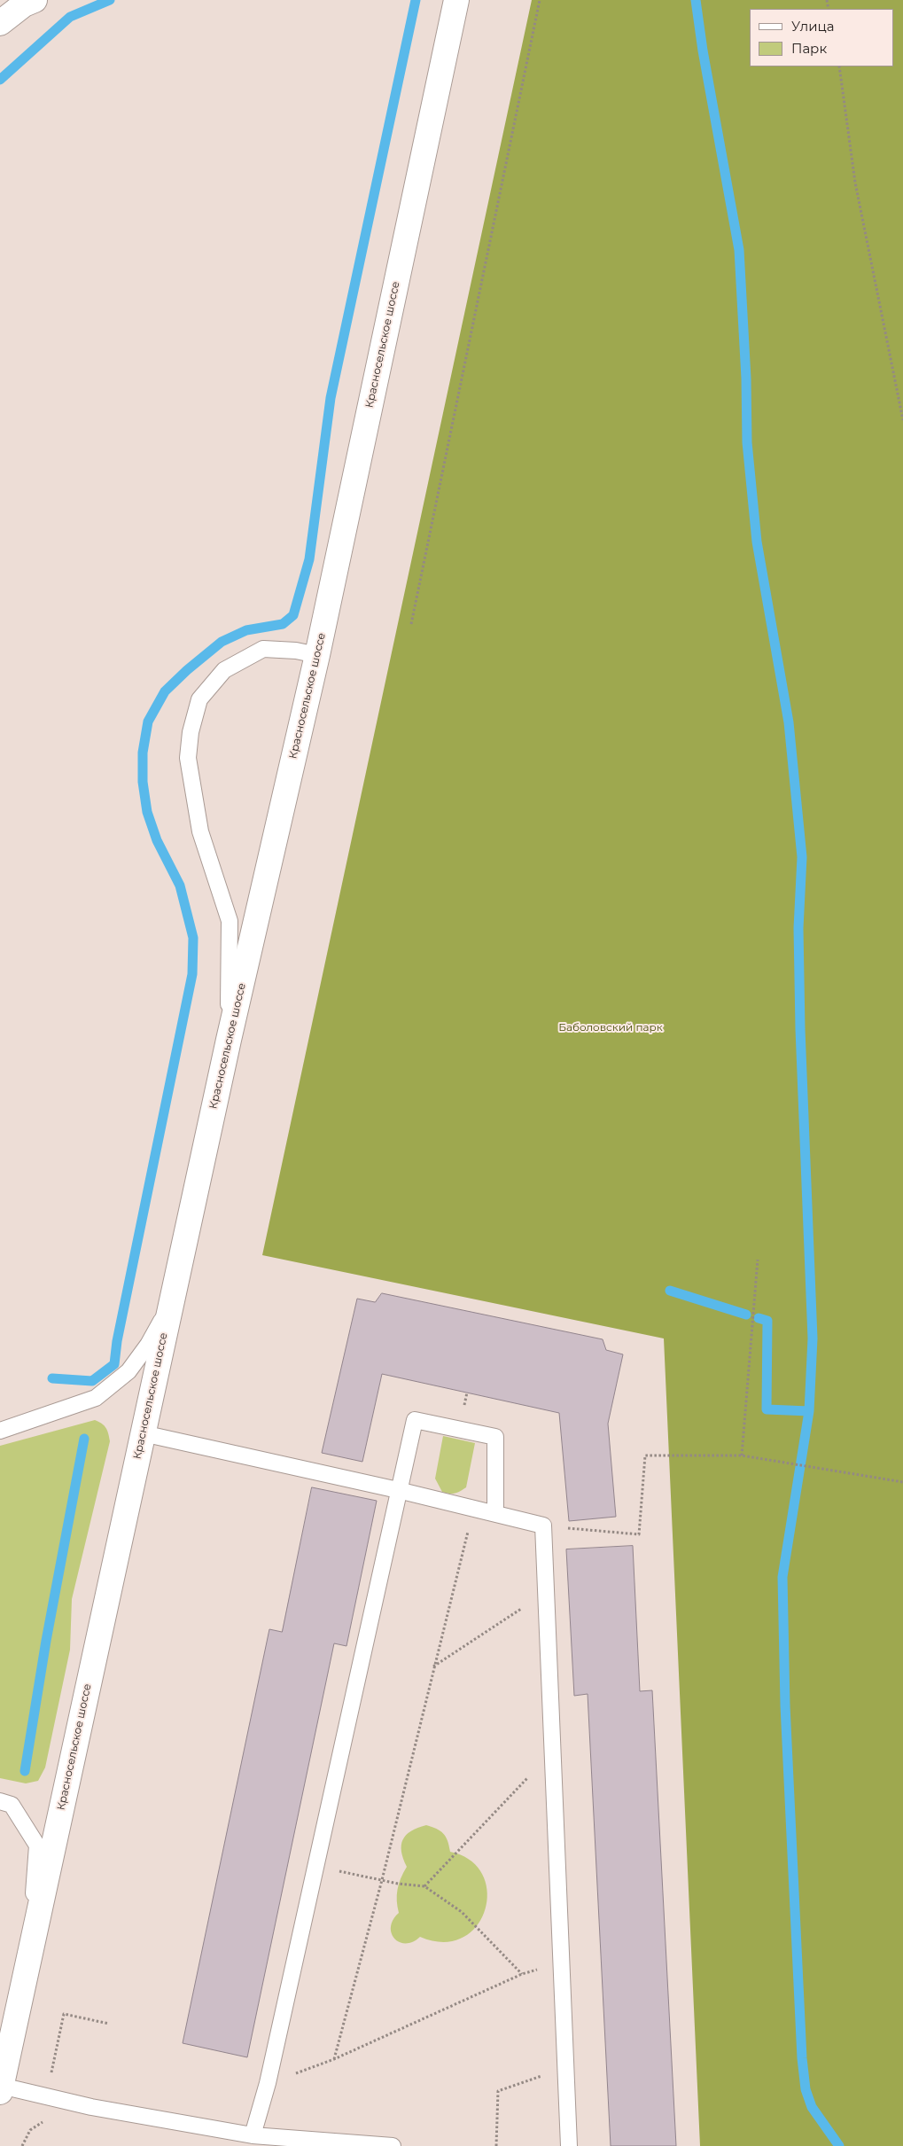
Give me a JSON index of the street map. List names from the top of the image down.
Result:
{
  "streets": {
    "main road": ["Красносельское шоссе"]
  },
  "parks": ["Баболовский парк"],
  "legend": ["Улица", "Парк"]
}
